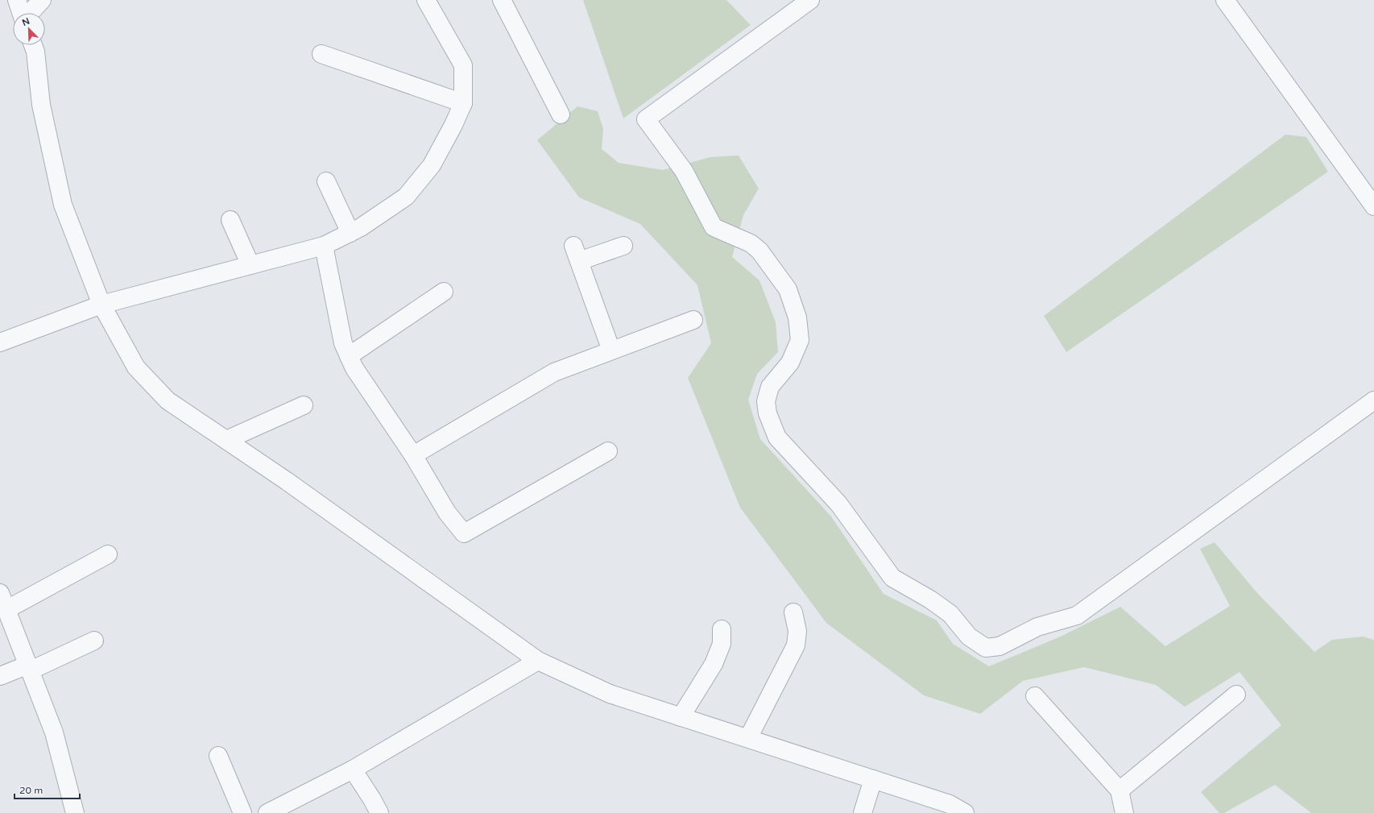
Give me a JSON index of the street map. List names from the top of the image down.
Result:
{
  "scale_bar": "20 m",
  "north": "top left"
}
